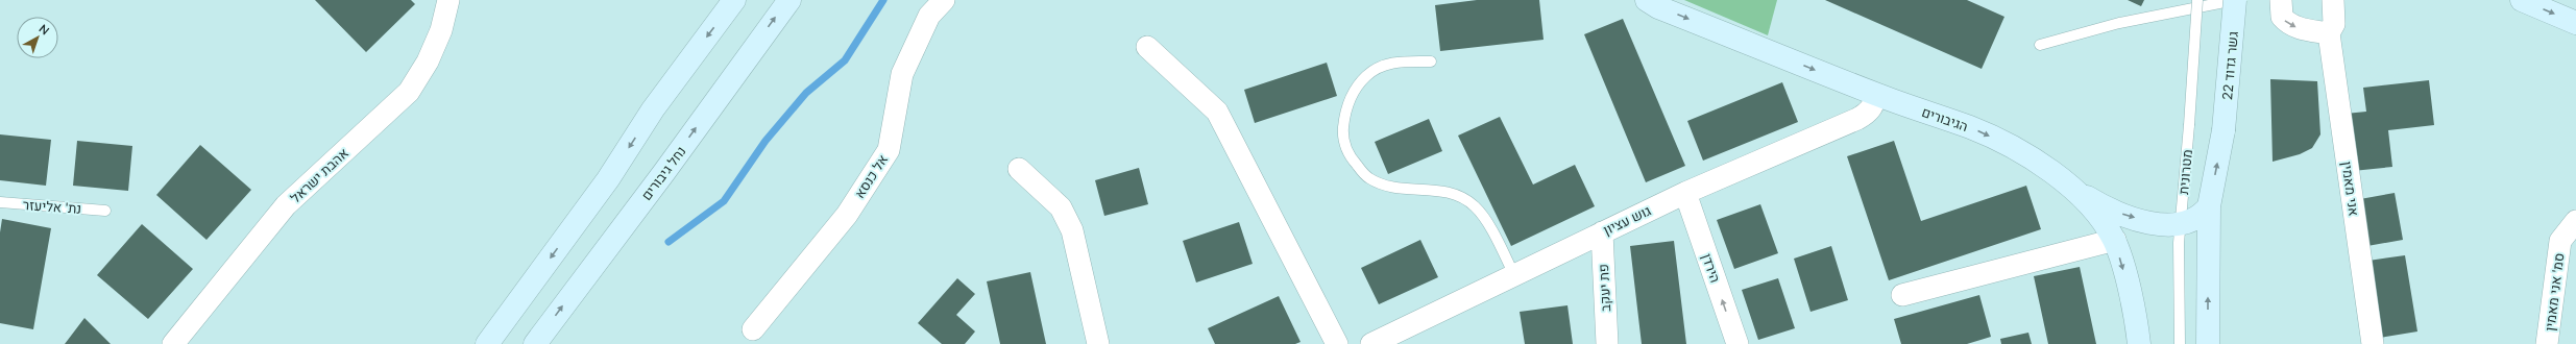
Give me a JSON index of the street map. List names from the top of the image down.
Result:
{
  "streets": {
    "street": [
      "גשר גדוד 22",
      "הגיבורים",
      "נחל גיבורים",
      "אהבת ישראל",
      "אל כנסא",
      "אני מאמין",
      "גוש עציון",
      "הירדן",
      "פת יעקב",
      "סמ' אני מאמין"
    ],
    "lane": ["מטרונית", "נת' אליעזר"]
  },
  "crossings": [
    ["הגיבורים", "גוש עציון"],
    ["גוש עציון", "הירדן"],
    ["גוש עציון", "פת יעקב"]
  ],
  "one_way": ["גשר גדוד 22", "הגיבורים", "הירדן"],
  "north": "top right"
}
